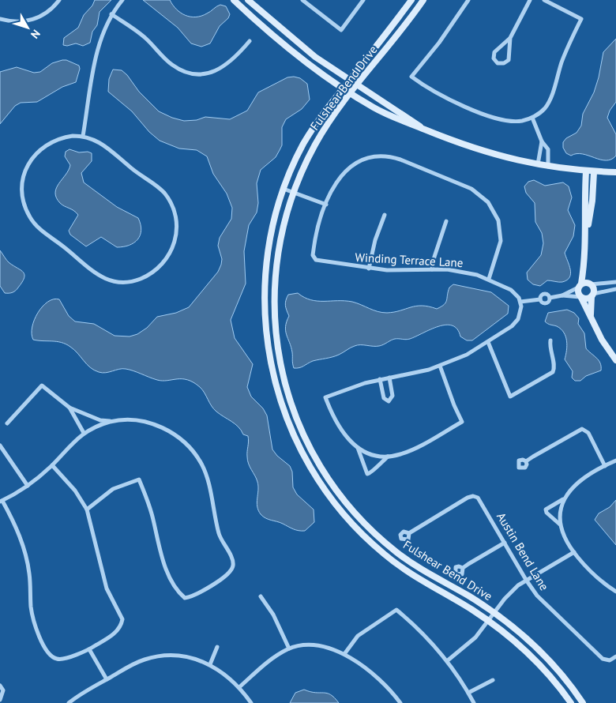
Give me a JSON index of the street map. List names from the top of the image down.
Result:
{
  "streets": {
    "main road": ["Fulshear Bend Drive"],
    "street": ["Winding Terrace Lane", "Austin Bend Lane"]
  },
  "north": "bottom right"
}
